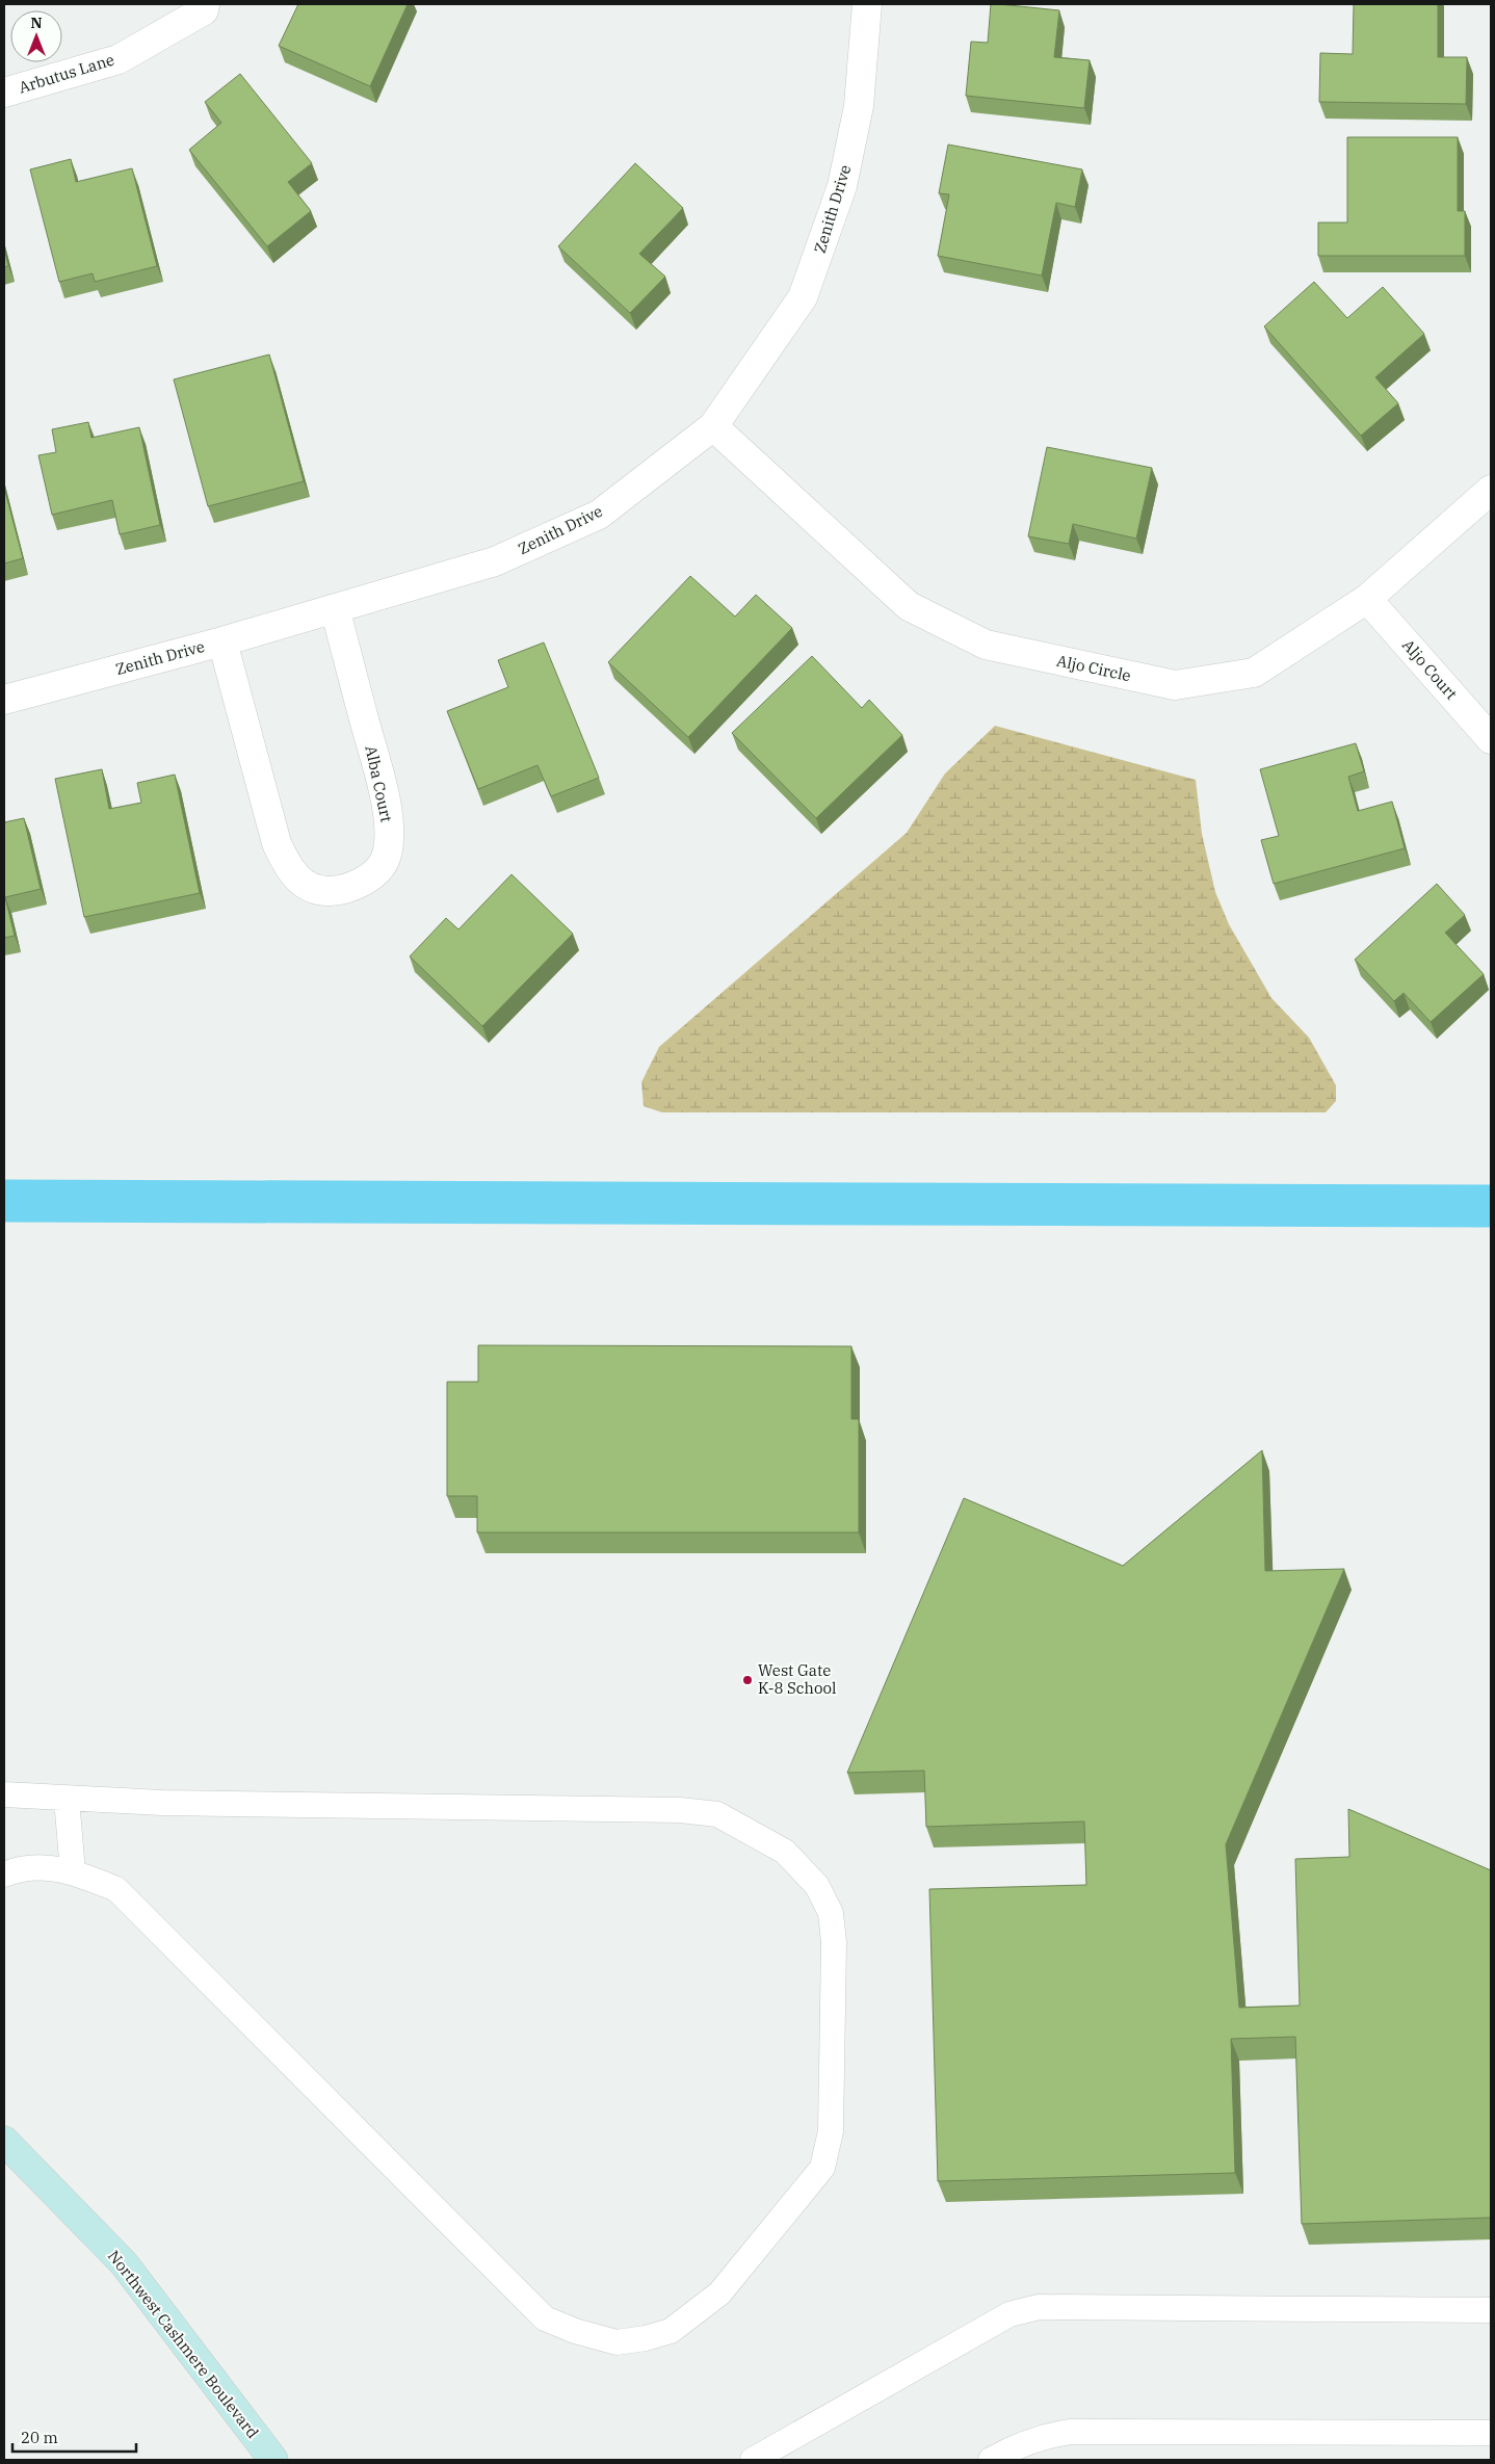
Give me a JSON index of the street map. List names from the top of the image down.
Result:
{
  "streets": {
    "street": [
      "Arbutus Lane",
      "Zenith Drive",
      "Aljo Circle",
      "Aljo Court",
      "Alba Court",
      "Northwest Cashmere Boulevard"
    ]
  },
  "crossings": [
    ["Zenith Drive", "Aljo Circle"],
    ["Zenith Drive", "Alba Court"],
    ["Aljo Circle", "Aljo Court"]
  ],
  "places": ["West Gate K-8 School"],
  "scale_bar": "20 m",
  "north": "top"
}
